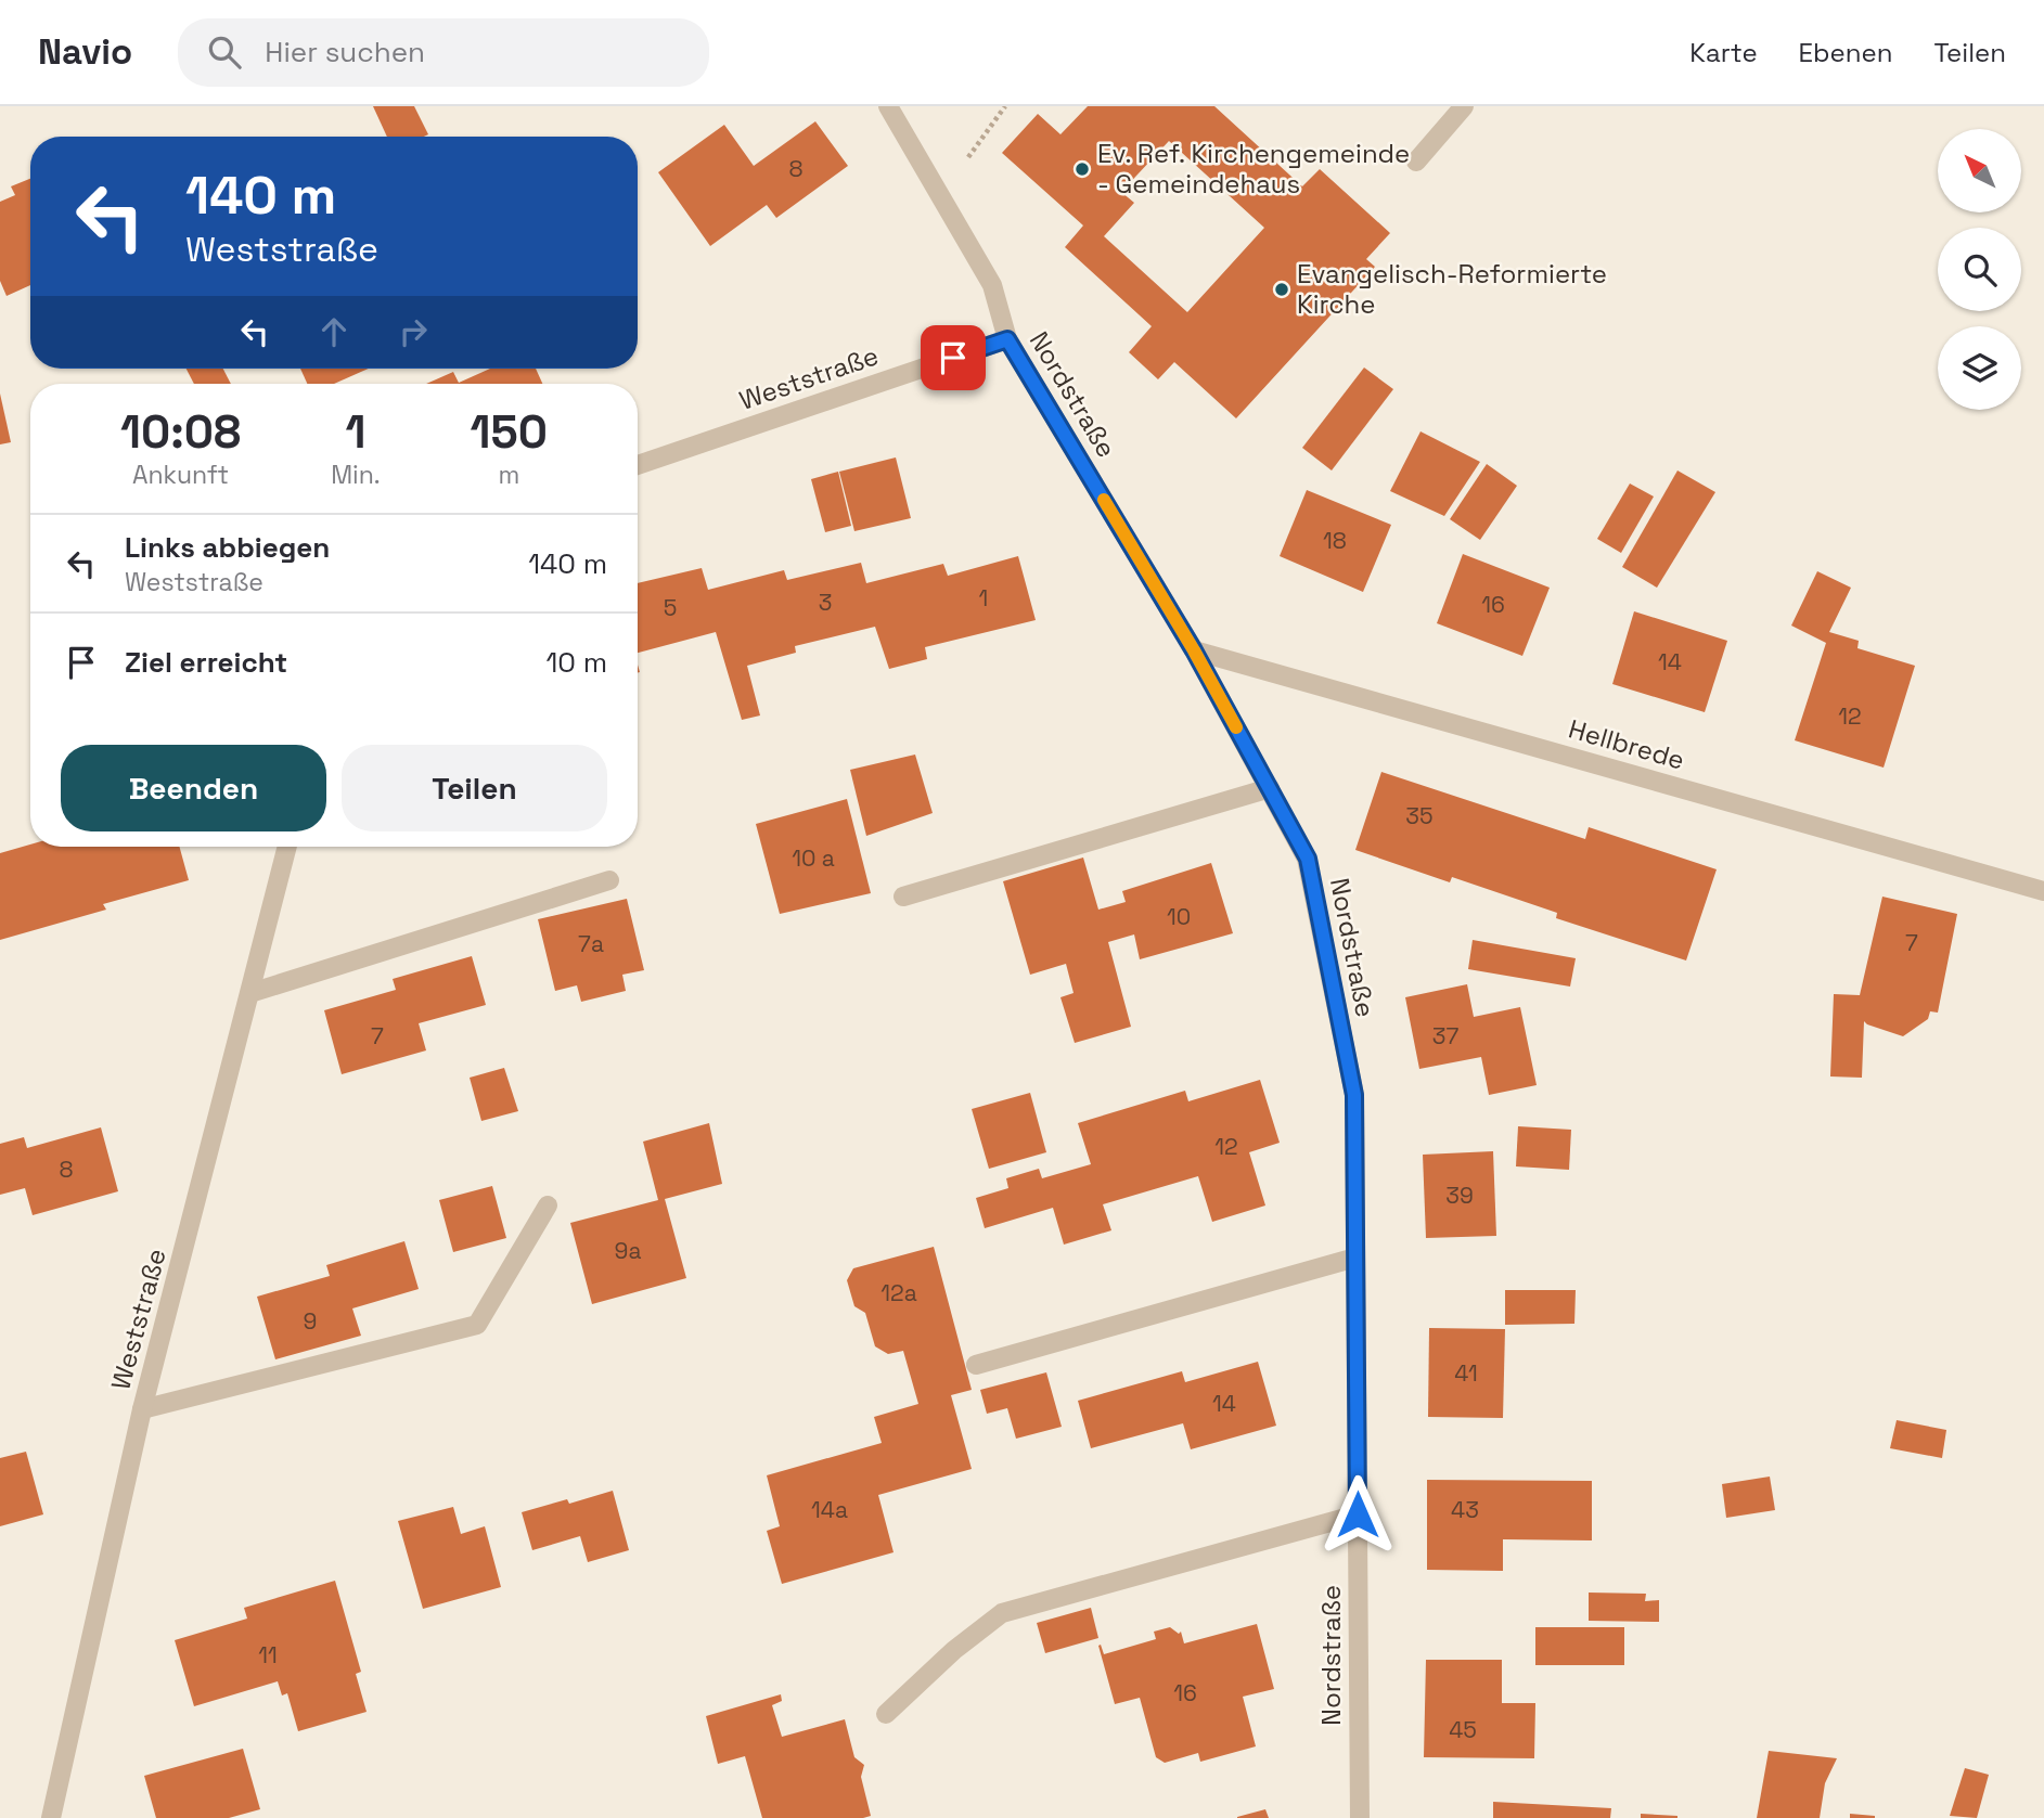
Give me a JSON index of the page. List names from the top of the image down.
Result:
{
  "streets": {
    "street": ["Weststraße", "Nordstraße", "Hellbrede"]
  },
  "crossings": [
    ["Weststraße", "Nordstraße"],
    ["Nordstraße", "Hellbrede"]
  ],
  "places": ["Ev. Ref. Kirchengemeinde - Gemeindehaus", "Evangelisch-Reformierte Kirche"],
  "house_numbers": [
    "8",
    "18",
    "1",
    "3",
    "16",
    "5",
    "14",
    "12",
    "35",
    "10 a",
    "10",
    "7",
    "7a",
    "7",
    "37",
    "12",
    "8",
    "39",
    "9a",
    "12a",
    "9",
    "41",
    "14",
    "14a",
    "43",
    "11",
    "16",
    "45"
  ],
  "north": "top left",
  "page": {
    "header": "Navio",
    "search": "Hier suchen",
    "nav": ["Karte", "Ebenen", "Teilen"],
    "turn": ["140 m", "Weststraße"],
    "eta": [
      "10:08",
      "Ankunft",
      "1",
      "Min.",
      "150",
      "m"
    ],
    "list": [
      {
        "name": "Links abbiegen",
        "note": "Weststraße",
        "value": "140 m"
      },
      {
        "name": "Ziel erreicht",
        "value": "10 m"
      }
    ],
    "buttons": ["Beenden", "Teilen"]
  }
}
